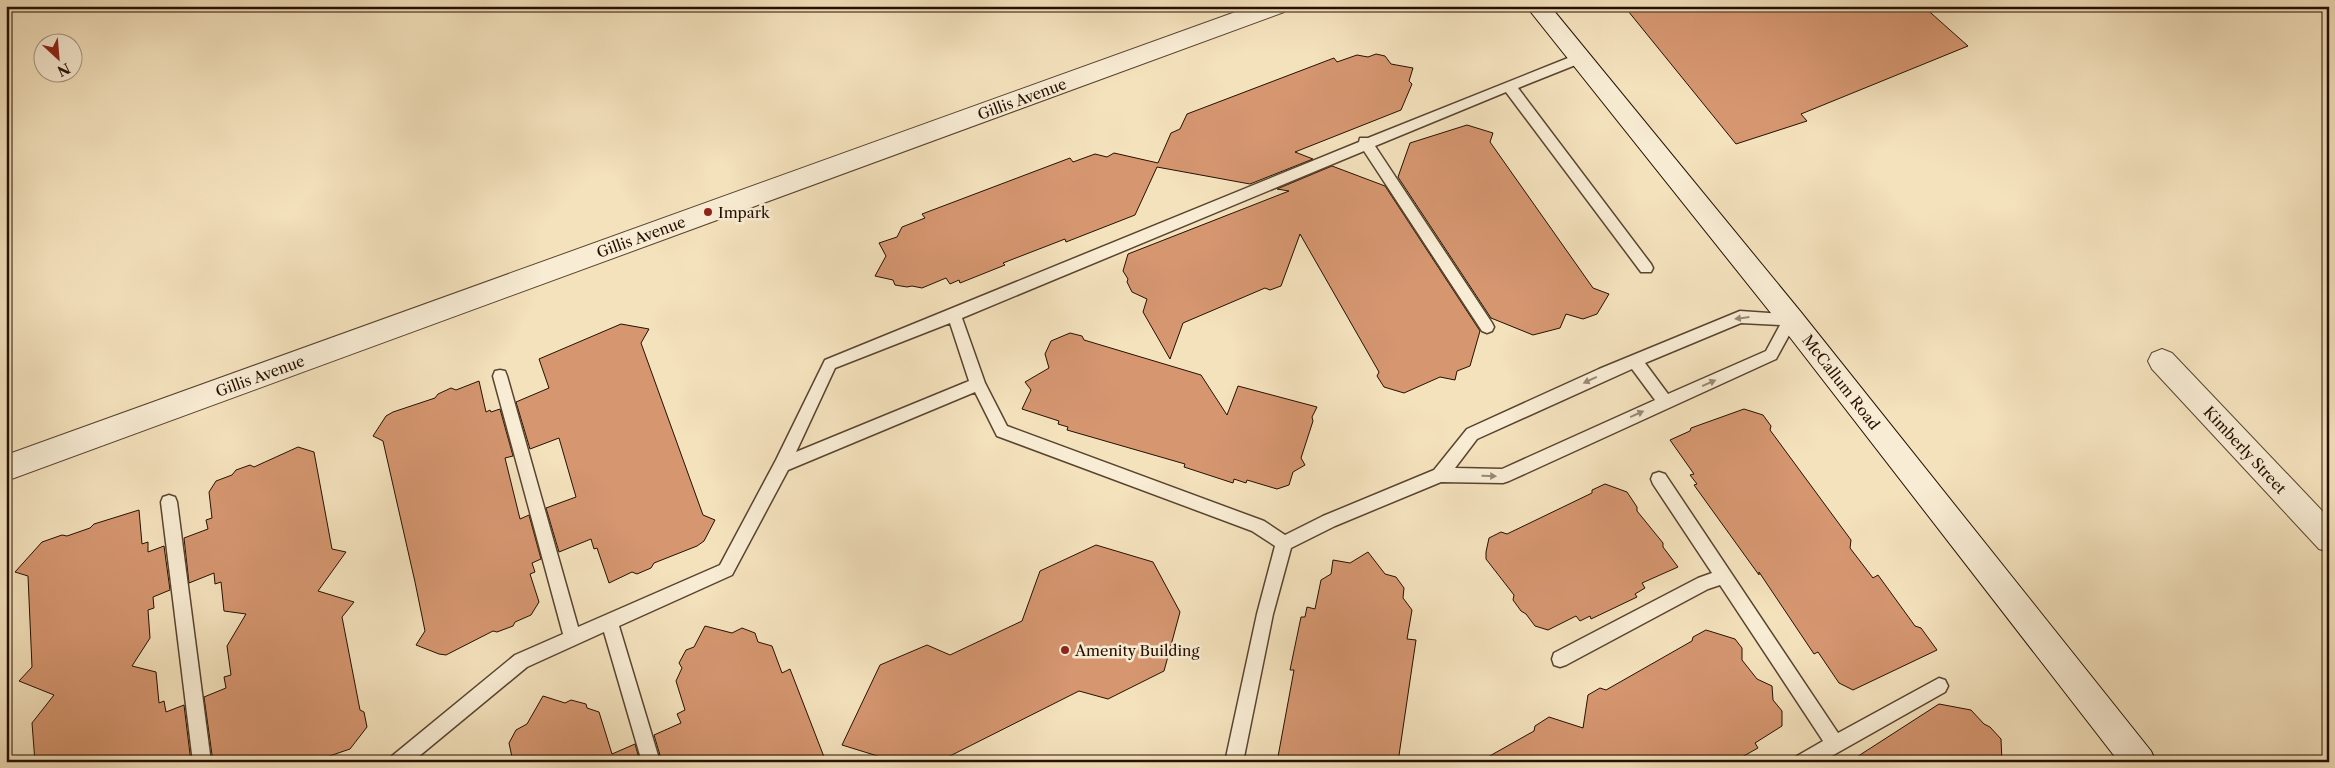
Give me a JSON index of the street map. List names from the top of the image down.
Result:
{
  "streets": {
    "street": ["Gillis Avenue", "McCallum Road", "Kimberly Street"]
  },
  "places": ["Impark", "Amenity Building"],
  "north": "bottom right"
}
